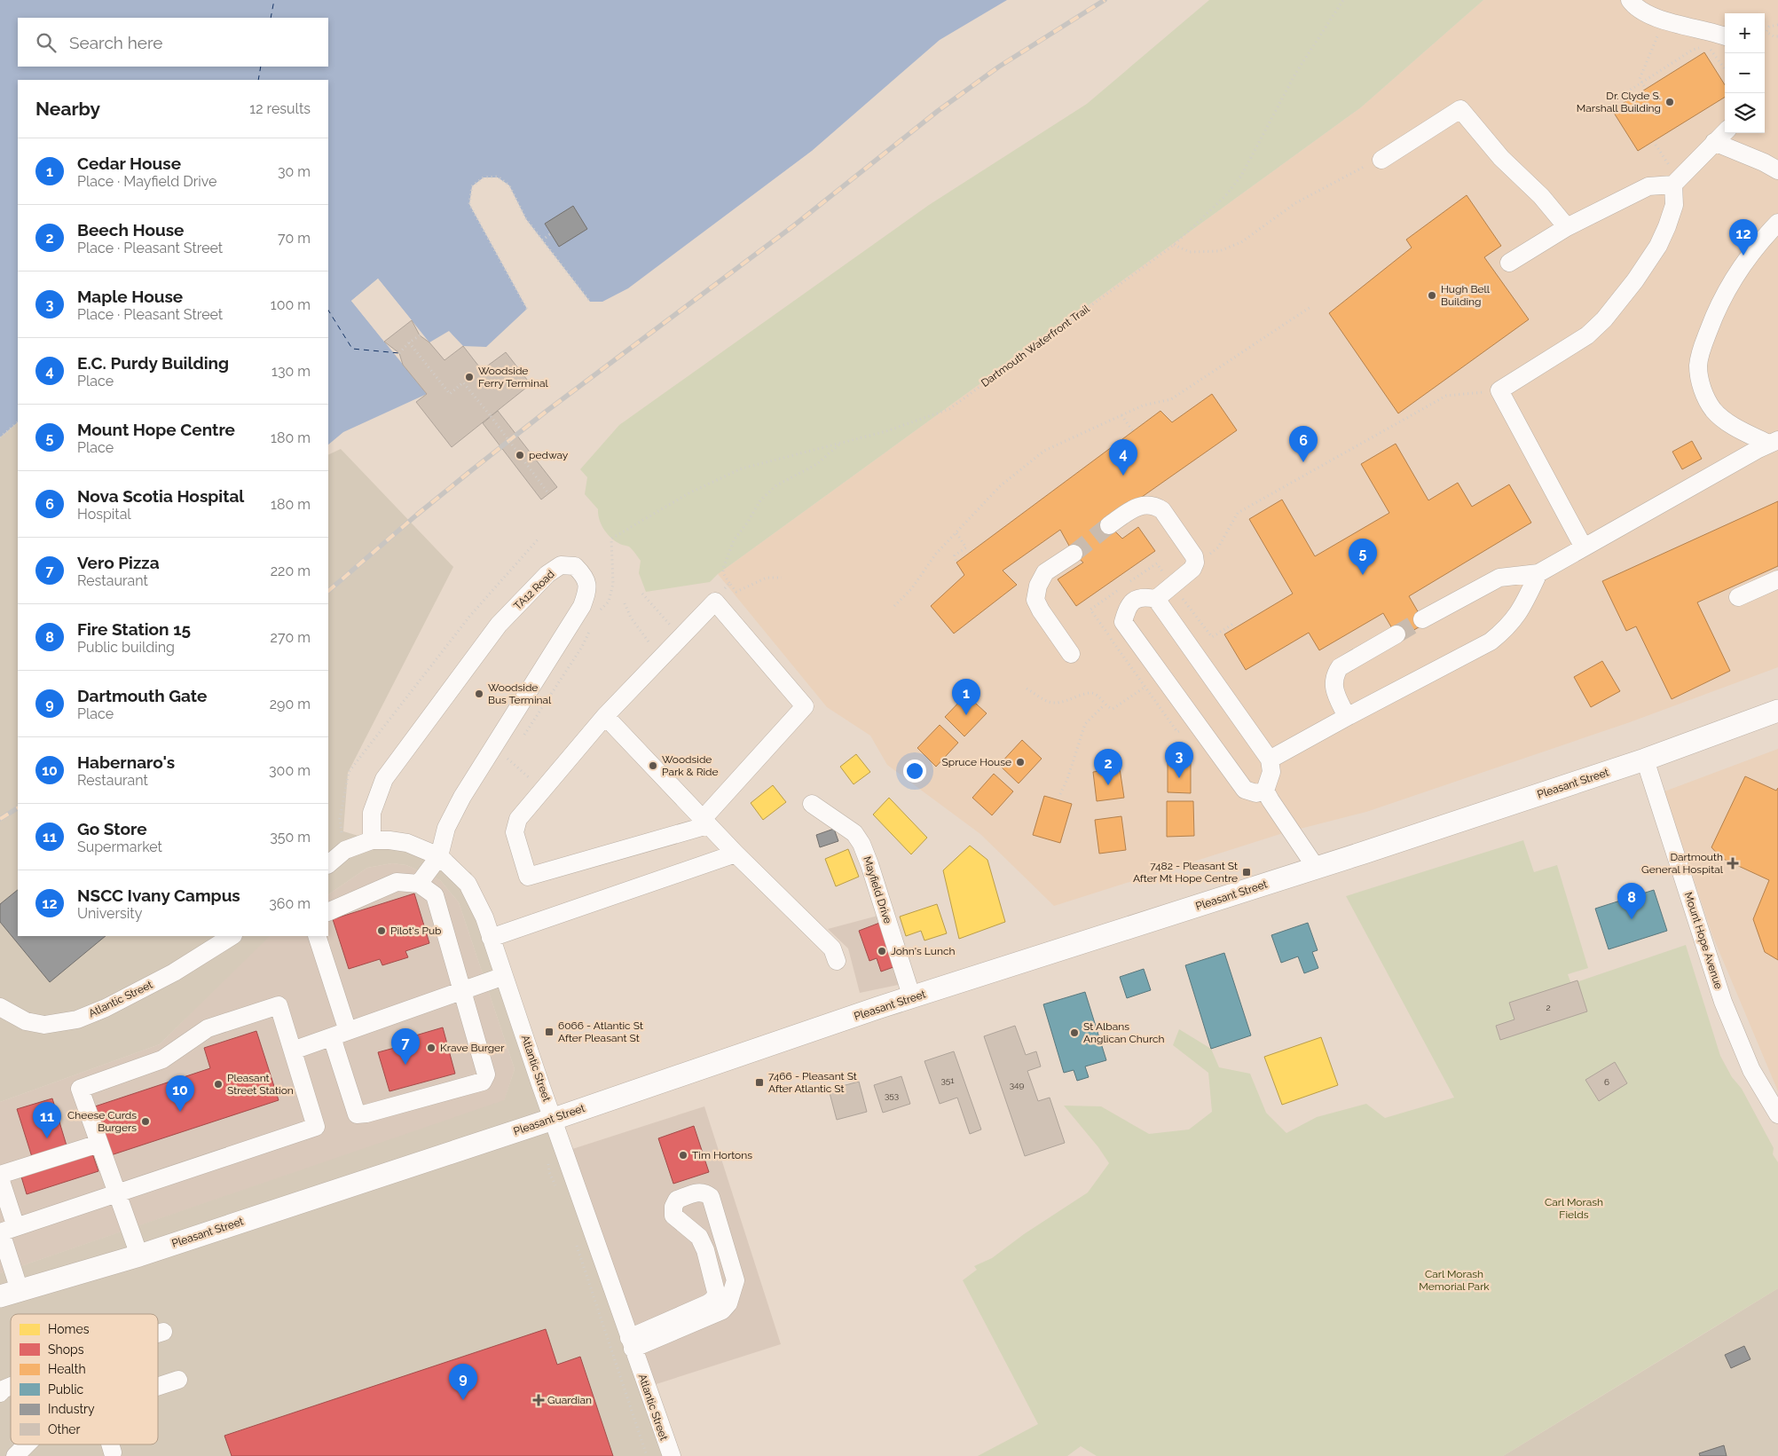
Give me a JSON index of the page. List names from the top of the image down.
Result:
{
  "streets": {
    "main road": ["Pleasant Street"],
    "street": [
      "TA12 Road",
      "Mayfield Drive",
      "Mount Hope Avenue",
      "Atlantic Street"
    ],
    "path": ["Dartmouth Waterfront Trail"]
  },
  "crossings": [
    ["TA12 Road", "Atlantic Street"],
    ["Pleasant Street", "Mayfield Drive"],
    ["Pleasant Street", "Mount Hope Avenue"],
    ["Pleasant Street", "Atlantic Street"]
  ],
  "parks": ["Carl Morash Fields", "Carl Morash Memorial Park"],
  "places": {
    "other": [
      "Dr. Clyde S. Marshall Building",
      "Hugh Bell Building",
      "Woodside Ferry Terminal",
      "pedway",
      "Woodside Bus Terminal",
      "Spruce House",
      "Woodside Park & Ride",
      "Pilot's Pub",
      "John's Lunch",
      "St Albans Anglican Church",
      "Krave Burger",
      "Pleasant Street Station",
      "Cheese Curds Burgers",
      "Tim Hortons"
    ],
    "health": ["Dartmouth General Hospital", "Guardian"],
    "transit": ["7482 - Pleasant St After Mt Hope Centre", "6066 - Atlantic St After Pleasant St", "7466 - Pleasant St After Atlantic St"]
  },
  "house_numbers": [
    "2",
    "351",
    "6",
    "349",
    "353"
  ],
  "legend": [
    "Homes",
    "Shops",
    "Health",
    "Public",
    "Industry",
    "Other"
  ],
  "page": {
    "map_buttons": ["+", "−"],
    "search": "Search here",
    "heading": ["Nearby", "12 results"],
    "list": [
      {
        "mark": "1",
        "name": "Cedar House",
        "note": "Place · Mayfield Drive",
        "value": "30 m"
      },
      {
        "mark": "2",
        "name": "Beech House",
        "note": "Place · Pleasant Street",
        "value": "70 m"
      },
      {
        "mark": "3",
        "name": "Maple House",
        "note": "Place · Pleasant Street",
        "value": "100 m"
      },
      {
        "mark": "4",
        "name": "E.C. Purdy Building",
        "note": "Place",
        "value": "130 m"
      },
      {
        "mark": "5",
        "name": "Mount Hope Centre",
        "note": "Place",
        "value": "180 m"
      },
      {
        "mark": "6",
        "name": "Nova Scotia Hospital",
        "note": "Hospital",
        "value": "180 m"
      },
      {
        "mark": "7",
        "name": "Vero Pizza",
        "note": "Restaurant",
        "value": "220 m"
      },
      {
        "mark": "8",
        "name": "Fire Station 15",
        "note": "Public building",
        "value": "270 m"
      },
      {
        "mark": "9",
        "name": "Dartmouth Gate",
        "note": "Place",
        "value": "290 m"
      },
      {
        "mark": "10",
        "name": "Habernaro's",
        "note": "Restaurant",
        "value": "300 m"
      },
      {
        "mark": "11",
        "name": "Go Store",
        "note": "Supermarket",
        "value": "350 m"
      },
      {
        "mark": "12",
        "name": "NSCC Ivany Campus",
        "note": "University",
        "value": "360 m"
      }
    ],
    "pins": [
      "12",
      "6",
      "4",
      "5",
      "1",
      "3",
      "2",
      "8",
      "7",
      "10",
      "11",
      "9"
    ]
  }
}
